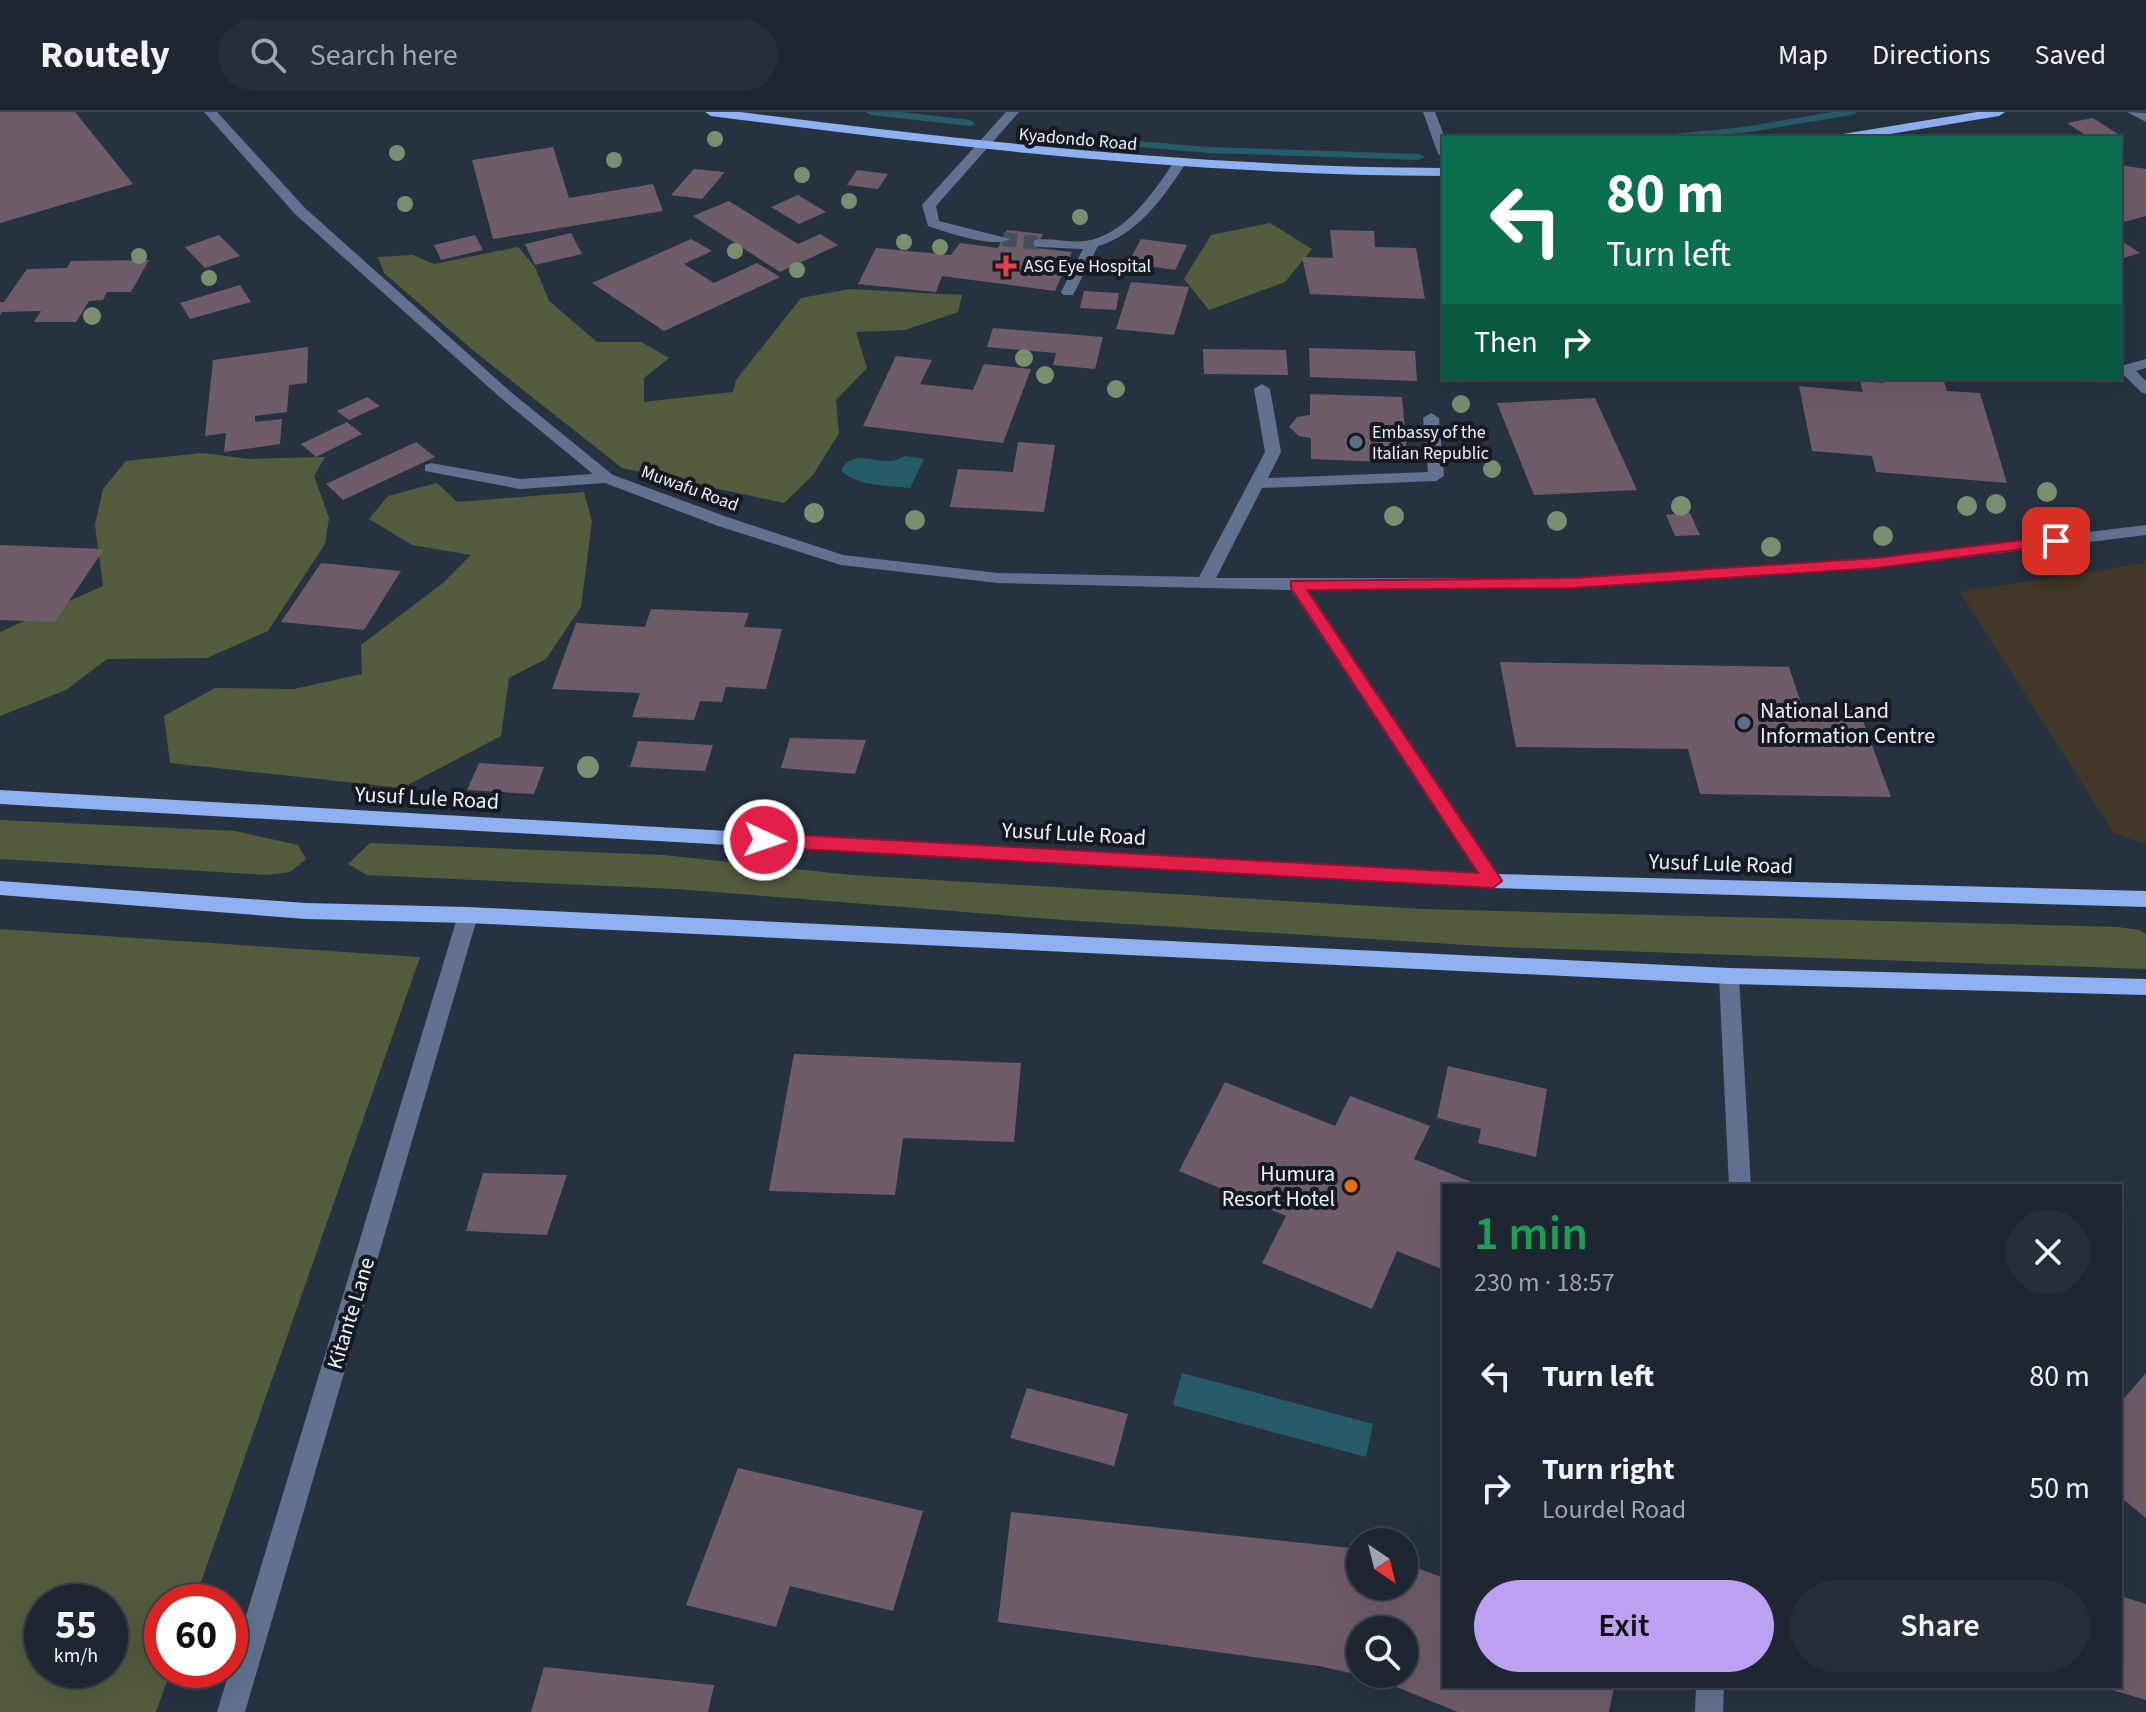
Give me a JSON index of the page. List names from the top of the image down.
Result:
{
  "streets": {
    "main road": ["Kyadondo Road", "Yusuf Lule Road"],
    "street": ["Muwafu Road", "Kitante Lane"]
  },
  "places": {
    "health": ["ASG Eye Hospital"],
    "other": ["Embassy of the Italian Republic", "National Land Information Centre", "Humura Resort Hotel"]
  },
  "north": "bottom right",
  "page": {
    "header": "Routely",
    "search": "Search here",
    "nav": ["Map", "Directions", "Saved"],
    "turn": ["80 m", "Turn left"],
    "then": "Then",
    "heading": ["1 min", "230 m · 18:57"],
    "list": [
      {
        "name": "Turn left",
        "value": "80 m"
      },
      {
        "name": "Turn right",
        "note": "Lourdel Road",
        "value": "50 m"
      }
    ],
    "buttons": ["Exit", "Share"],
    "speed": "55 km/h",
    "limit": "60"
  }
}
